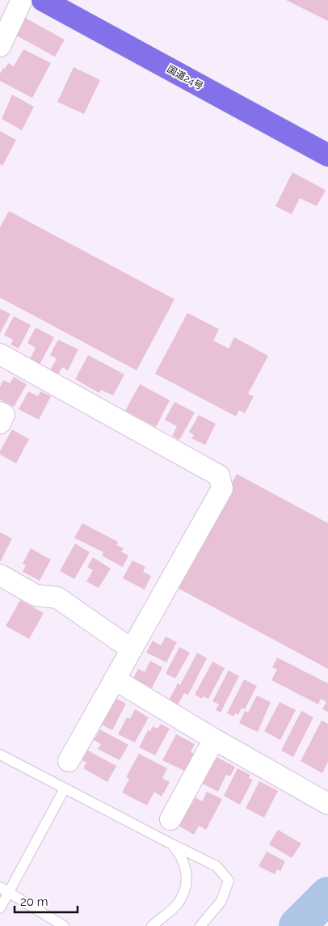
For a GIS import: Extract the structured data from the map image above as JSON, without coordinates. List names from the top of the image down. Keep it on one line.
{"streets":{"highway":["国道24号"]},"scale_bar":"20 m"}
